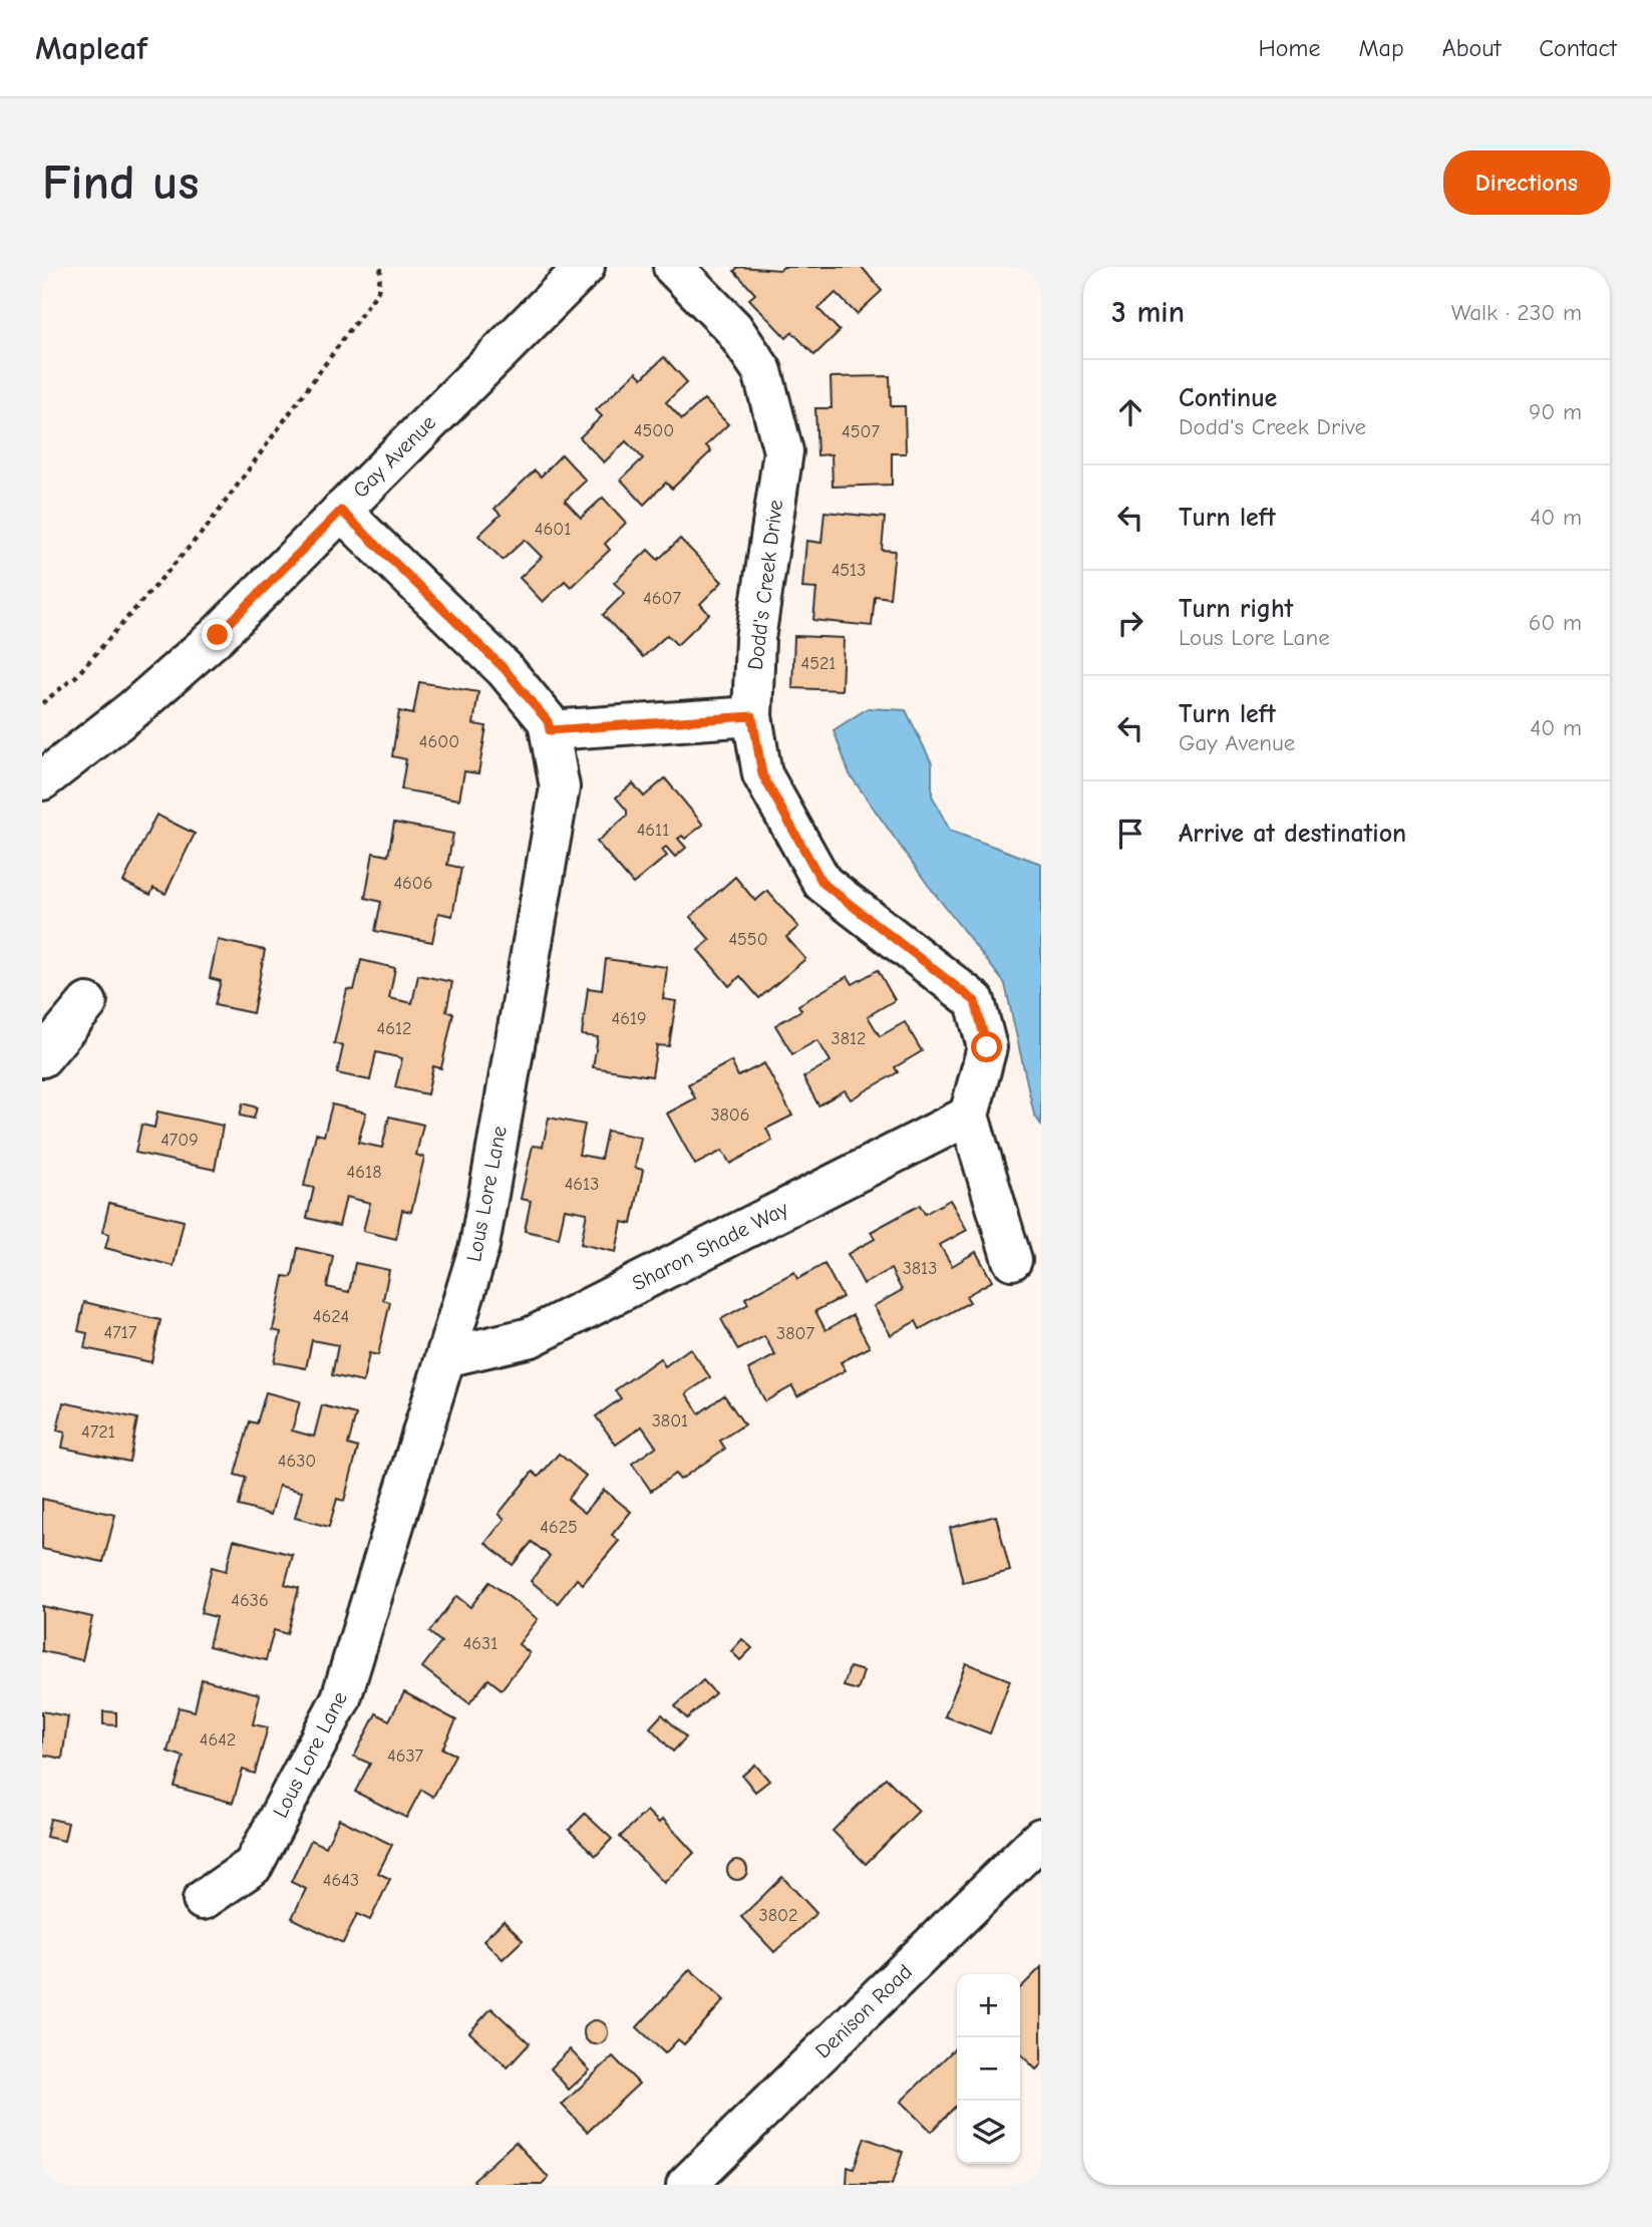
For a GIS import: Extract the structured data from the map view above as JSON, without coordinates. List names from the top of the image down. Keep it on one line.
{"streets":{"street":["Gay Avenue","Dodd's Creek Drive","Lous Lore Lane","Sharon Shade Way","Denison Road"]},"crossings":[["Gay Avenue","Lous Lore Lane"],["Dodd's Creek Drive","Sharon Shade Way"],["Lous Lore Lane","Sharon Shade Way"]],"house_numbers":["4500","4507","4601","4513","4607","4521","4600","4611","4606","4550","4619","4612","3812","3806","4709","4618","4613","3813","4624","4717","3807","3801","4721","4630","4625","4636","4631","4642","4637","4643","3802"],"page":{"header":"Mapleaf","nav":["Home","Map","About","Contact"],"buttons":"Directions","title":"Find us","heading":["3 min","Walk · 230 m"],"list":[["Continue","Dodd's Creek Drive","90 m"],["Turn left","40 m"],["Turn right","Lous Lore Lane","60 m"],["Turn left","Gay Avenue","40 m"],"Arrive at destination"],"map_buttons":["+","−"]}}
